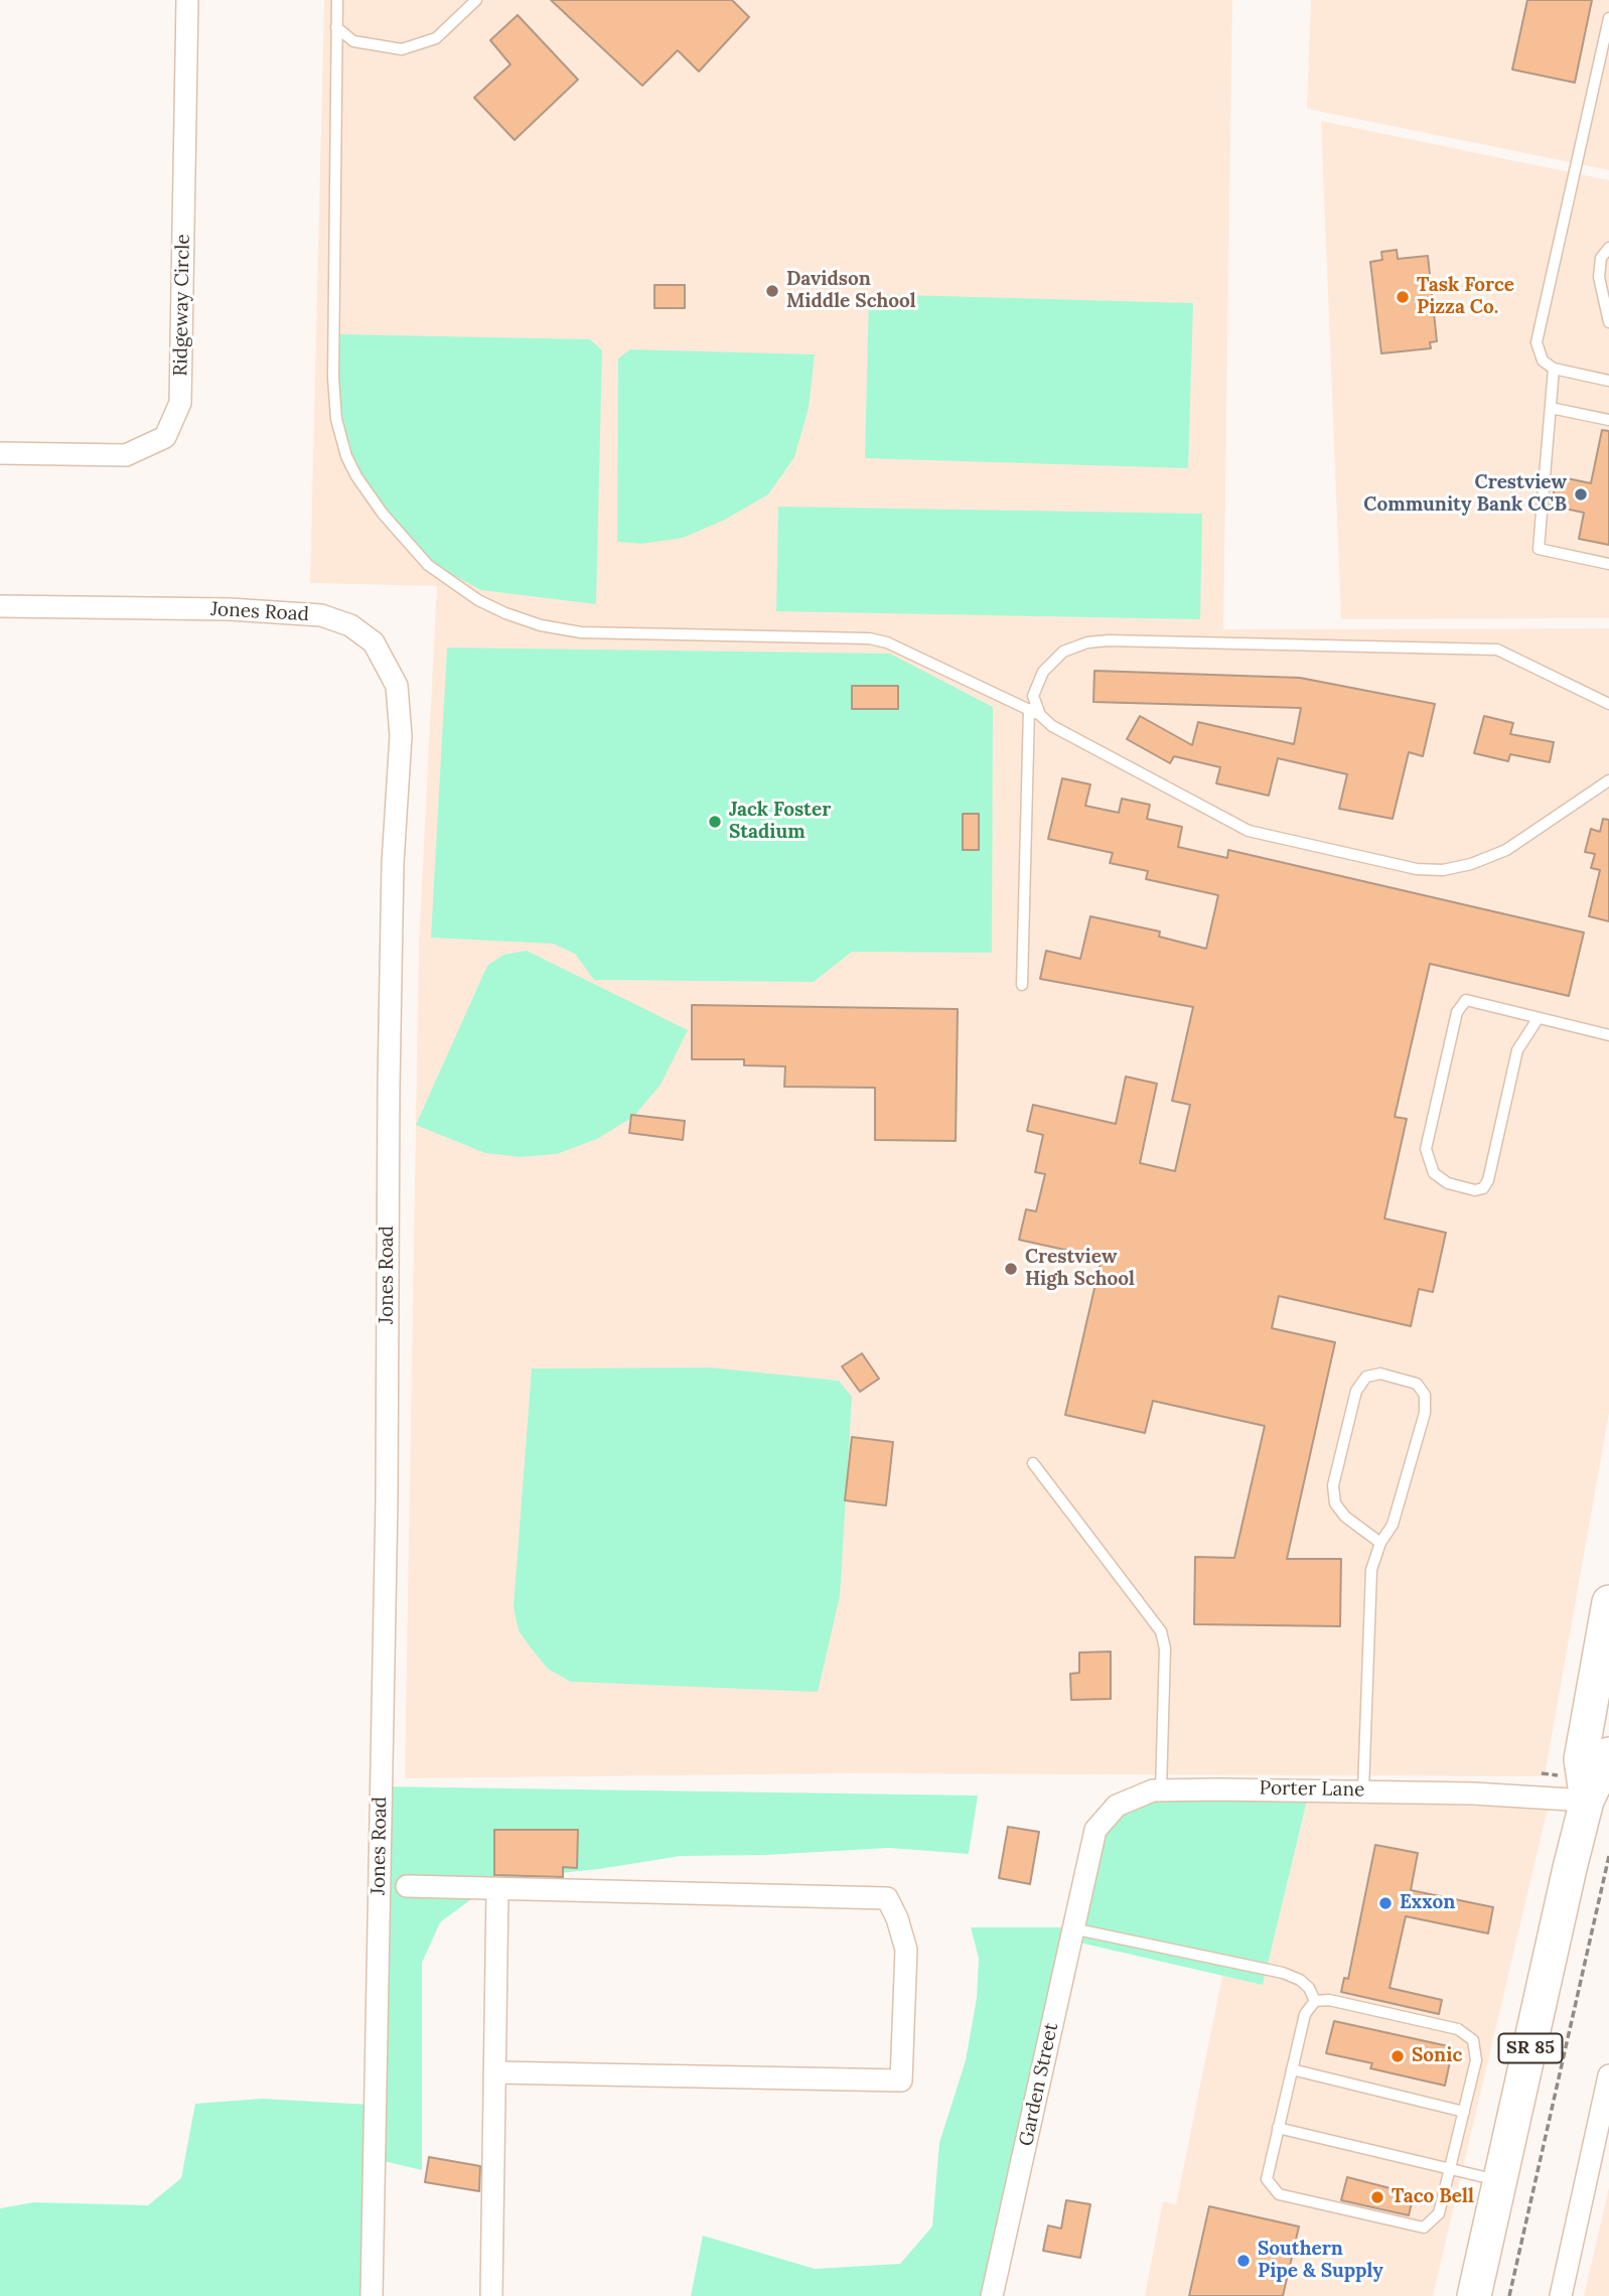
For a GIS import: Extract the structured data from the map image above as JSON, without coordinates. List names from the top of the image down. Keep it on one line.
{"streets":{"main road":["SR 85"],"street":["Ridgeway Circle","Jones Road","Porter Lane","Garden Street"]},"crossings":[["Porter Lane","SR 85"],["Porter Lane","Garden Street"]],"places":["Davidson Middle School","Task Force Pizza Co.","Crestview Community Bank CCB","Jack Foster Stadium","Crestview High School","Exxon","Sonic","Taco Bell","Southern Pipe & Supply"]}
